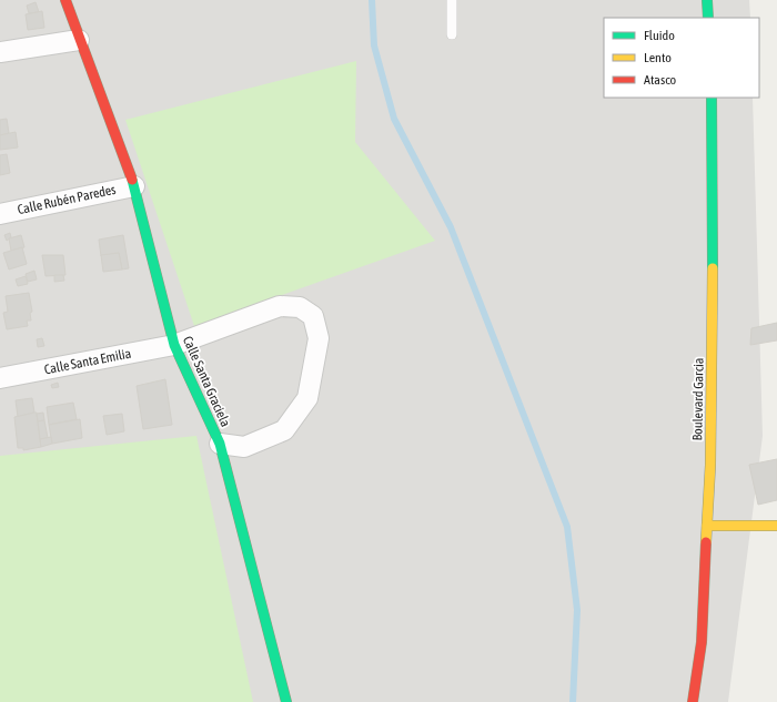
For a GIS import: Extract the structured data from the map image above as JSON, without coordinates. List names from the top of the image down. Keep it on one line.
{"streets":{"street":["Calle Rubén Paredes","Calle Santa Emilia","Calle Santa Graciela","Boulevard Garcia"]},"crossings":[["Calle Rubén Paredes","Calle Santa Graciela"],["Calle Santa Emilia","Calle Santa Graciela"]],"legend":["Fluido","Lento","Atasco"]}
